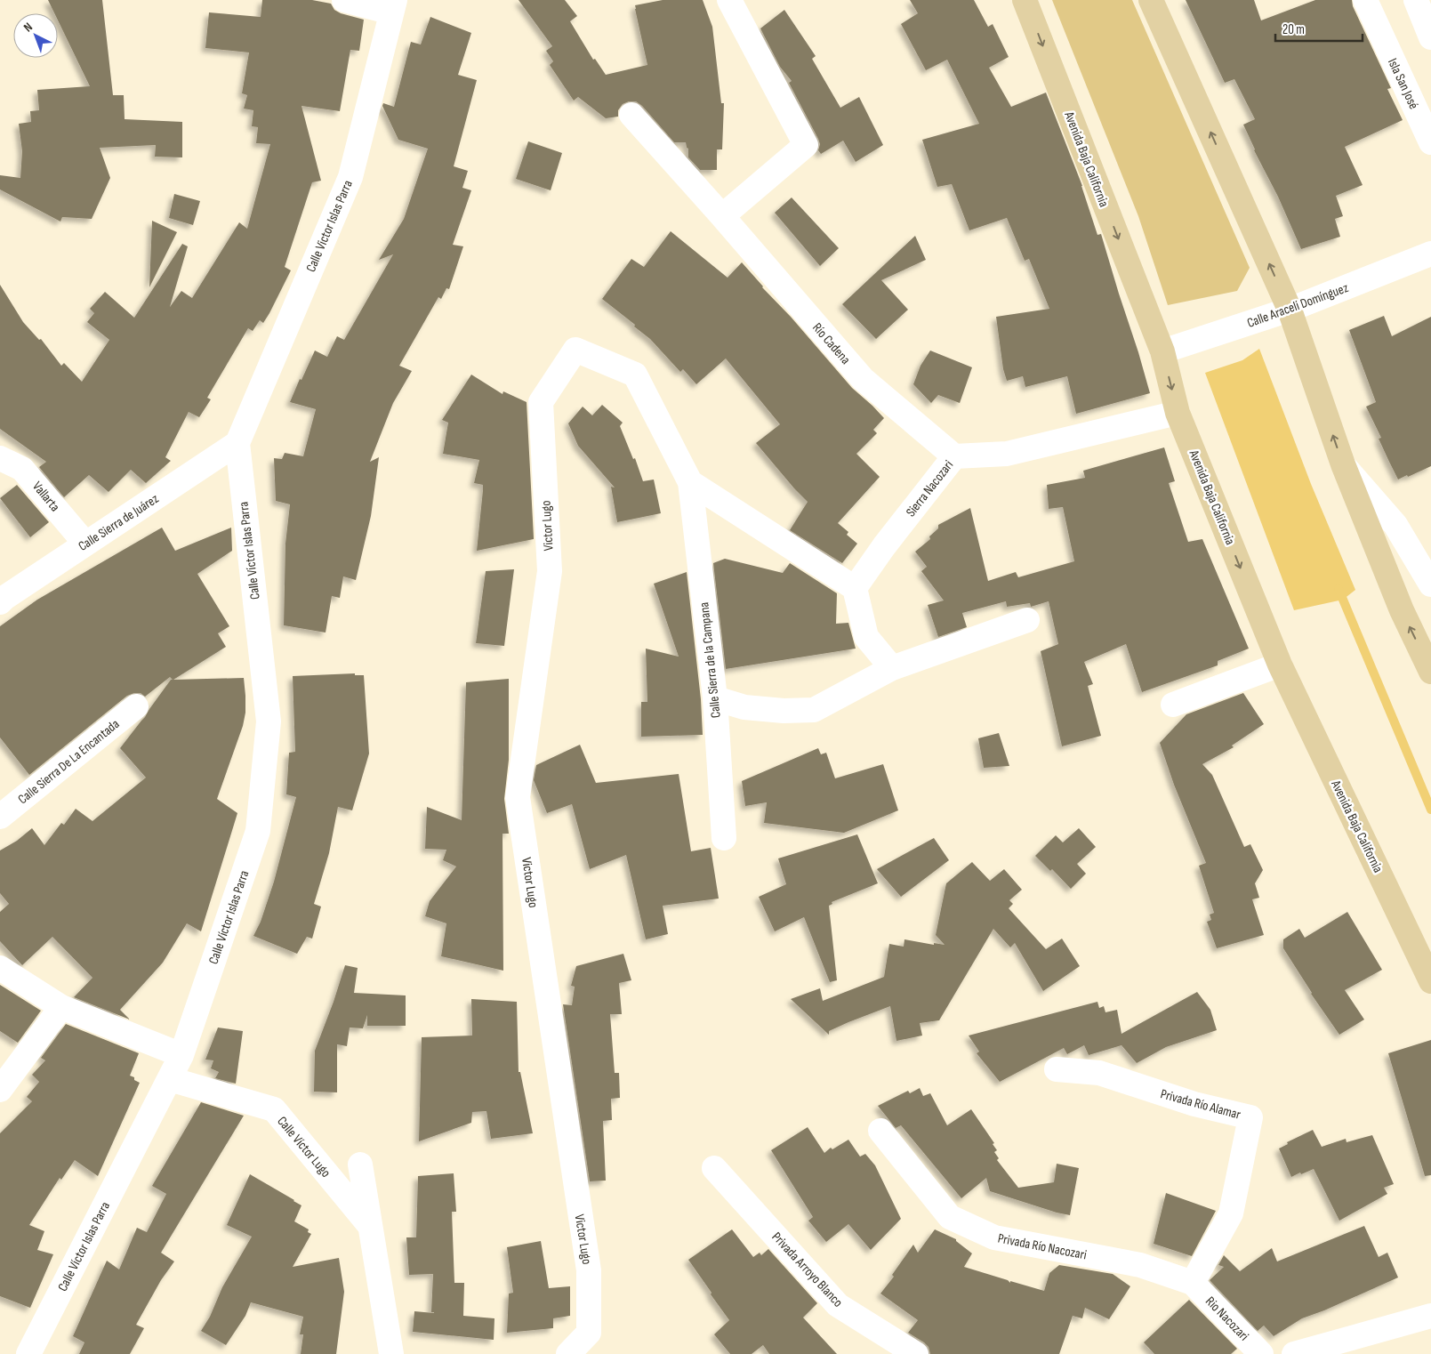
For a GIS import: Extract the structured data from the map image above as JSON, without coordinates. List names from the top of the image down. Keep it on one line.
{"streets":{"main road":["Avenida Baja California"],"street":["Isla San José","Calle Victor Islas Parra","Calle Araceli Domínguez","Río Cadena","Sierra Nacozari","Vallarta","Calle Sierra de Juárez","Victor Lugo","Calle Víctor Islas Parra","Calle Sierra de la Campana","Calle Sierra De La Encantada","Privada Río Alamar","Calle Víctor Lugo","Privada Río Nacozari","Privada Arroyo Blanco","Rio Nacozari"]},"crossings":[["Avenida Baja California","Calle Araceli Domínguez"],["Avenida Baja California","Sierra Nacozari"],["Calle Victor Islas Parra","Calle Sierra de Juárez"],["Calle Victor Islas Parra","Calle Víctor Islas Parra"],["Río Cadena","Sierra Nacozari"],["Vallarta","Calle Sierra de Juárez"],["Calle Sierra de Juárez","Calle Víctor Islas Parra"],["Victor Lugo","Calle Sierra de la Campana"],["Calle Víctor Islas Parra","Calle Víctor Lugo"],["Privada Río Alamar","Privada Río Nacozari"],["Privada Río Alamar","Rio Nacozari"],["Privada Río Nacozari","Rio Nacozari"]],"scale_bar":"20 m","north":"top left"}
